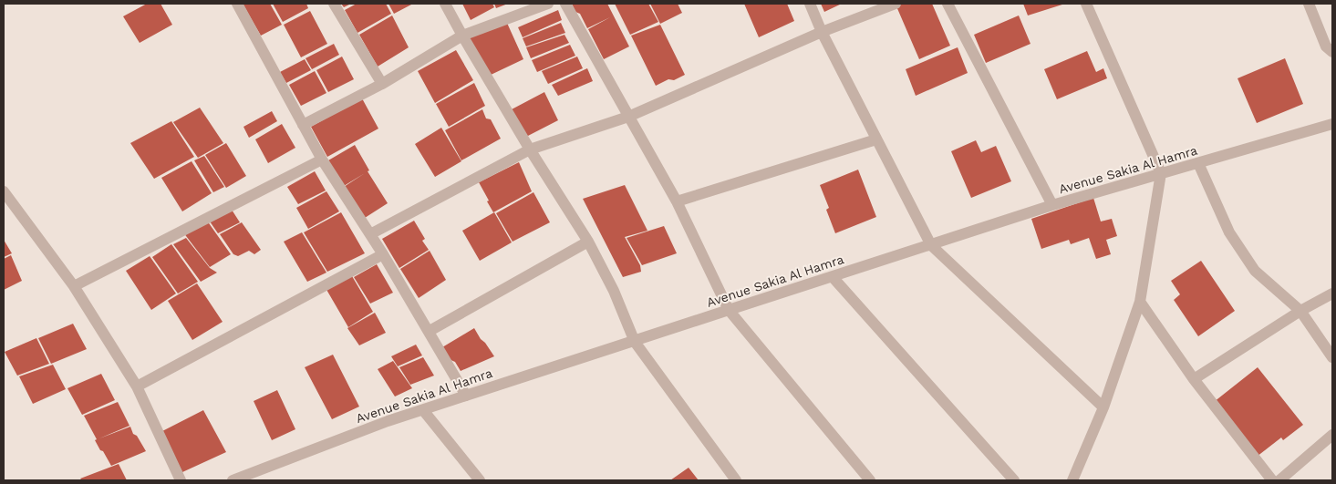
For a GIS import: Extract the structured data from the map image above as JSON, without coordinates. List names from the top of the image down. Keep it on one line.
{"streets":{"street":["Avenue Sakia Al Hamra"]}}
